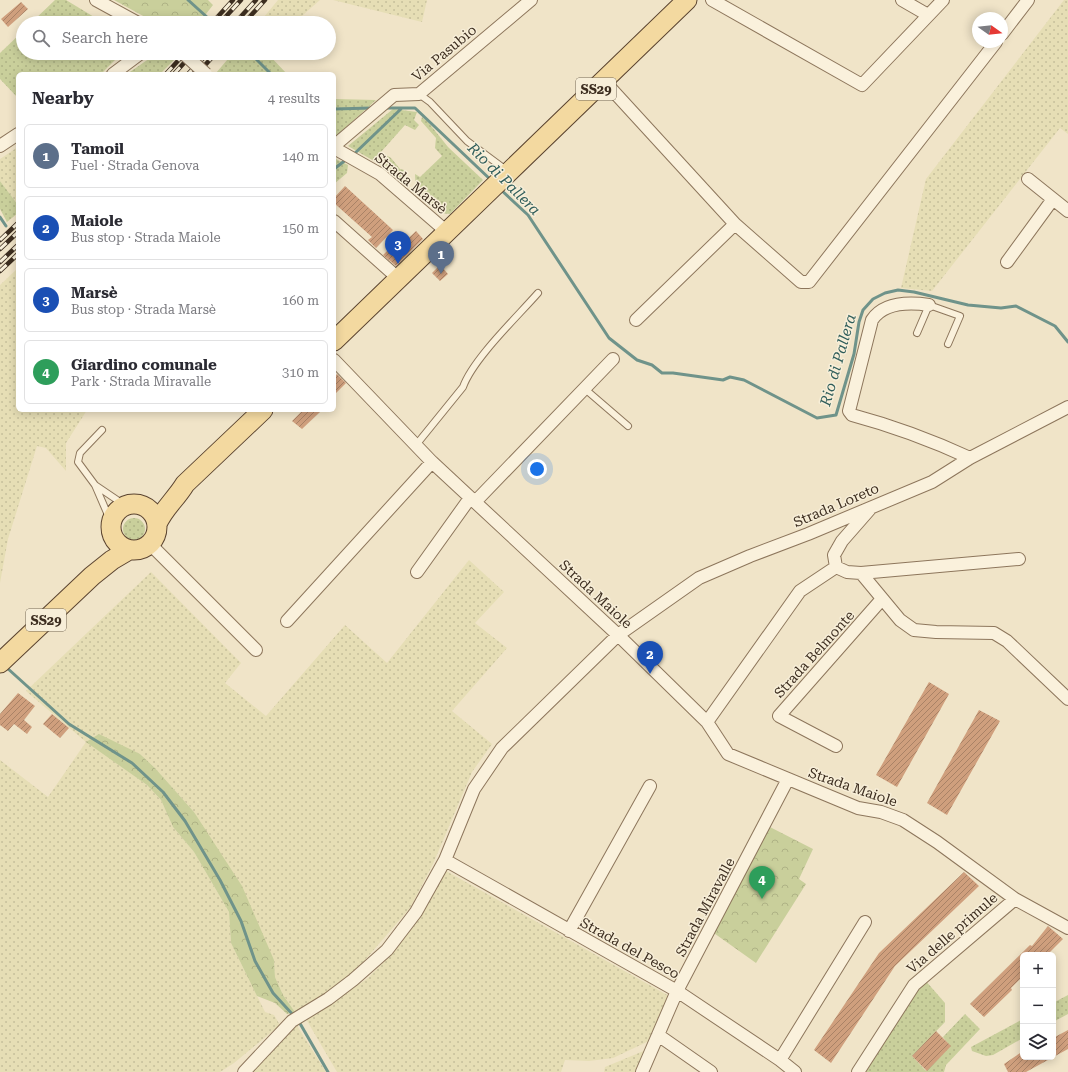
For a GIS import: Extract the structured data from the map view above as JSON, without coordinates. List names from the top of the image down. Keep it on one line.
{"streets":{"main road":["SS29"],"street":["Via Pasubio","Strada Marsè","Strada Loreto","Strada Maiole","Strada Belmonte","Strada Miravalle","Via delle primule","Strada del Pesco"]},"crossings":[["Via Pasubio","Strada Marsè"],["SS29","Strada Marsè"],["Strada Loreto","Strada Maiole"],["Strada Loreto","Strada del Pesco"],["Strada Maiole","Strada Miravalle"],["Strada Maiole","Via delle primule"],["Strada Miravalle","Strada del Pesco"]],"water":["Rio di Pallera"],"north":"right","page":{"search":"Search here","heading":["Nearby","4 results"],"list":[{"mark":"1","name":"Tamoil","note":"Fuel · Strada Genova","value":"140 m"},{"mark":"2","name":"Maiole","note":"Bus stop · Strada Maiole","value":"150 m"},{"mark":"3","name":"Marsè","note":"Bus stop · Strada Marsè","value":"160 m"},{"mark":"4","name":"Giardino comunale","note":"Park · Strada Miravalle","value":"310 m"}],"pins":["3","1","2","4"],"map_buttons":["+","−"]}}
